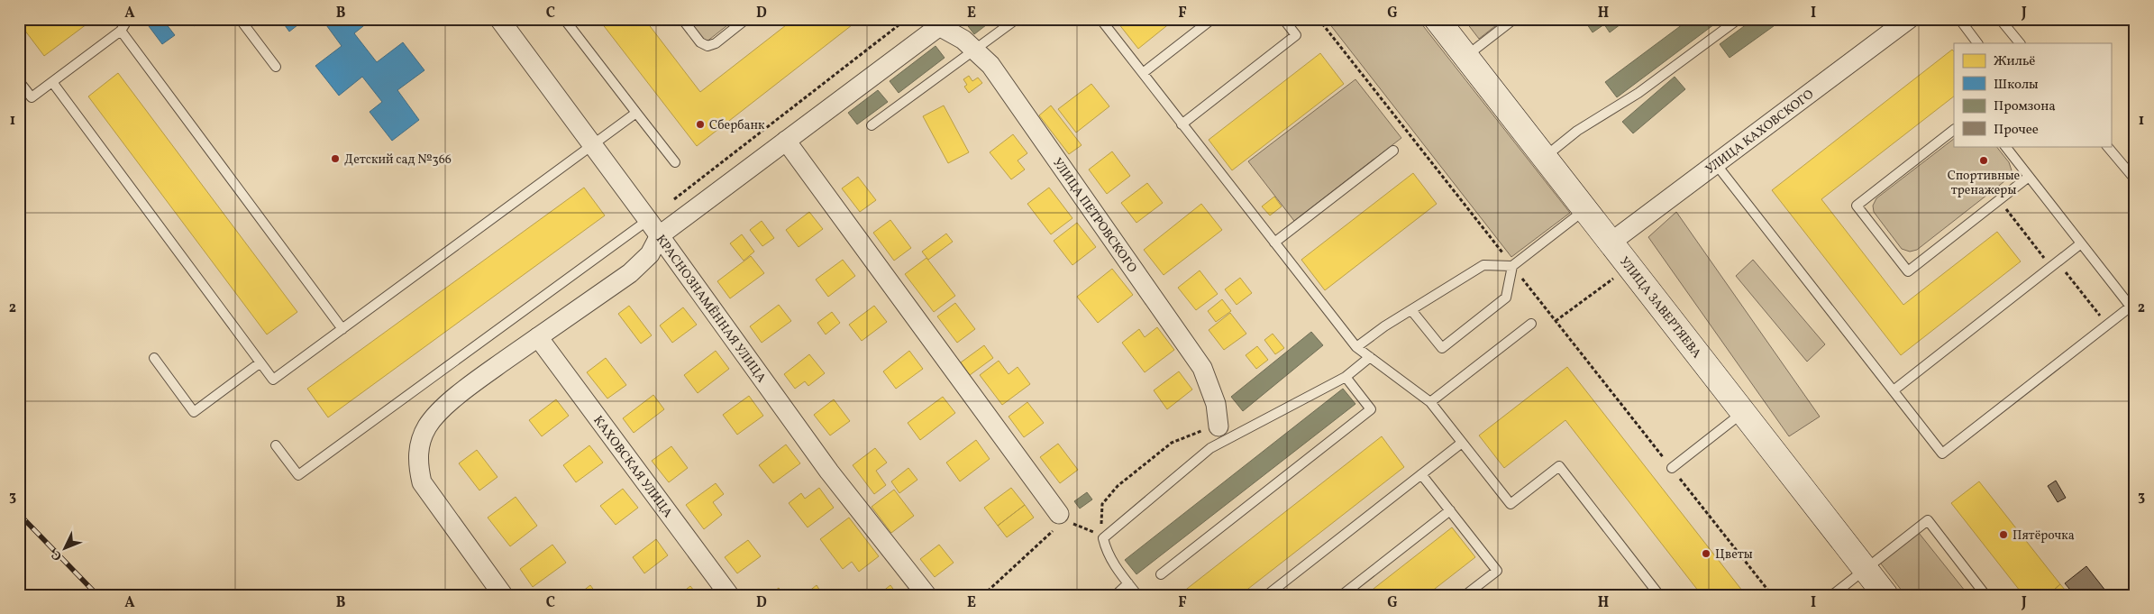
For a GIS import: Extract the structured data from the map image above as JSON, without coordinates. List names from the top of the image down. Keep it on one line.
{"streets":{"main road":["УЛИЦА ЗАВЕРТЯЕВА"],"street":["УЛИЦА КАХОВСКОГО","УЛИЦА ПЕТРОВСКОГО","КРАСНОЗНАМЁННАЯ УЛИЦА","КАХОВСКАЯ УЛИЦА"]},"crossings":[["УЛИЦА КАХОВСКОГО","УЛИЦА ЗАВЕРТЯЕВА"]],"places":["Сбербанк","Детский сад №366","Спортивные тренажеры","Пятёрочка","Цветы"],"legend":["Жильё","Школы","Промзона","Прочее"],"north":"bottom left","grid":{"columns":["A","B","C","D","E","F","G","H","I","J"],"rows":["1","2","3"]}}
